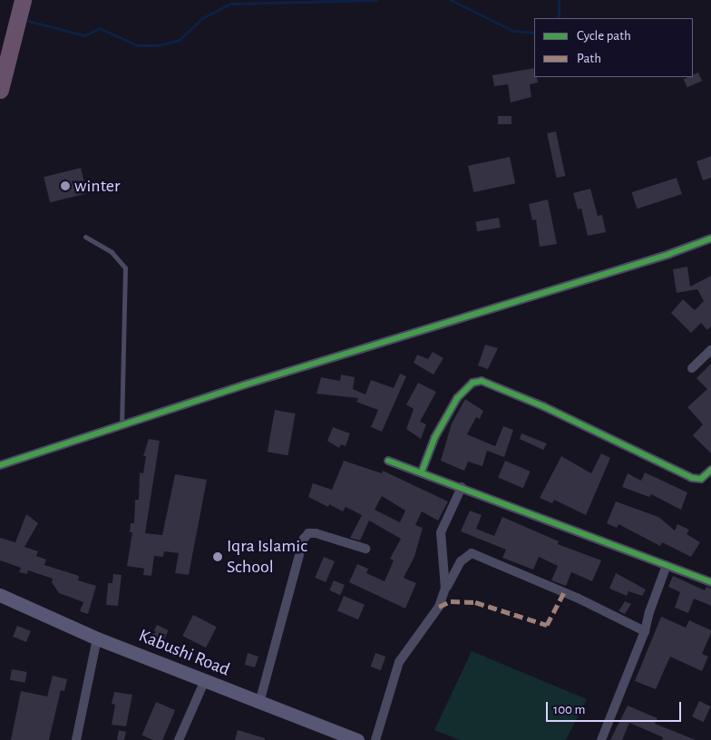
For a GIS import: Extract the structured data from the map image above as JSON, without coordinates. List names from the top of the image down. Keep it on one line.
{"streets":{"main road":["Kabushi Road"]},"places":["winter","Iqra Islamic School"],"legend":["Cycle path","Path"],"scale_bar":"100 m"}
